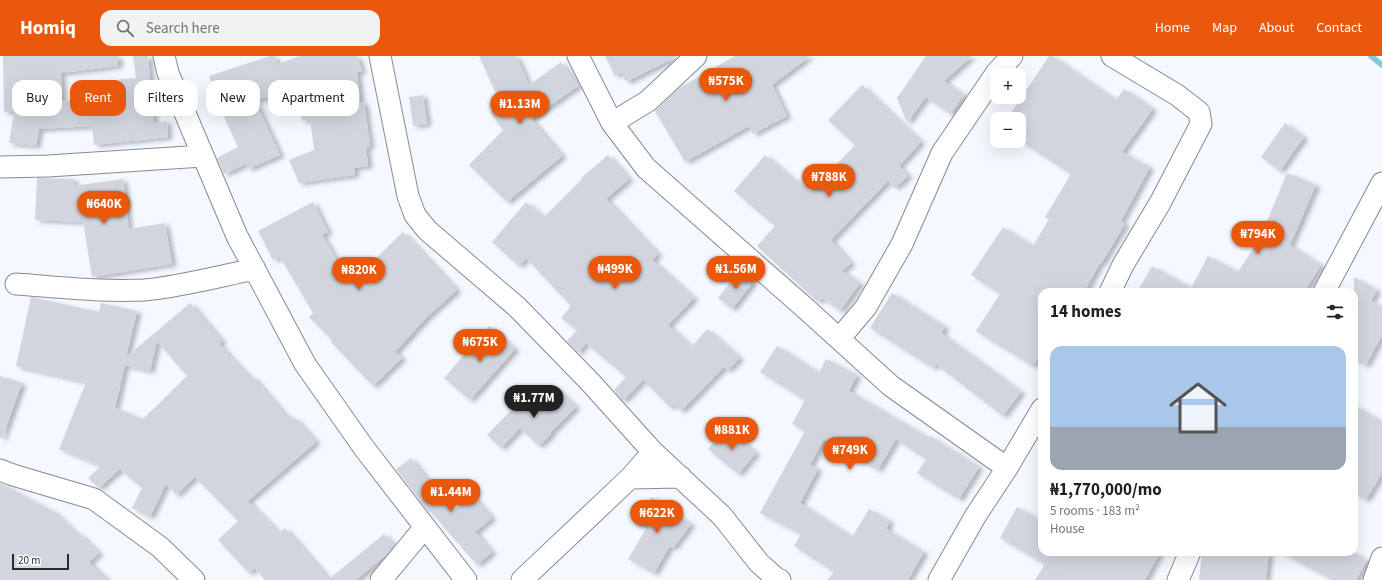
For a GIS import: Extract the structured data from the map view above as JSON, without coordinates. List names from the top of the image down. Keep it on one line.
{"scale_bar":"20 m","page":{"header":"Homiq","search":"Search here","nav":["Home","Map","About","Contact"],"map_buttons":["+","−"],"price":["₦575K","₦1.13M","₦788K","₦640K","₦794K","₦499K","₦1.56M","₦820K","₦675K","₦1.77M","₦881K","₦749K","₦1.44M","₦622K"],"chip":["Buy","Rent","Filters","New","Apartment"],"heading":"14 homes","list":[{"name":"₦1,770,000/mo","note":"5 rooms · 183 m² · House"}],"scale":"20 m"}}
